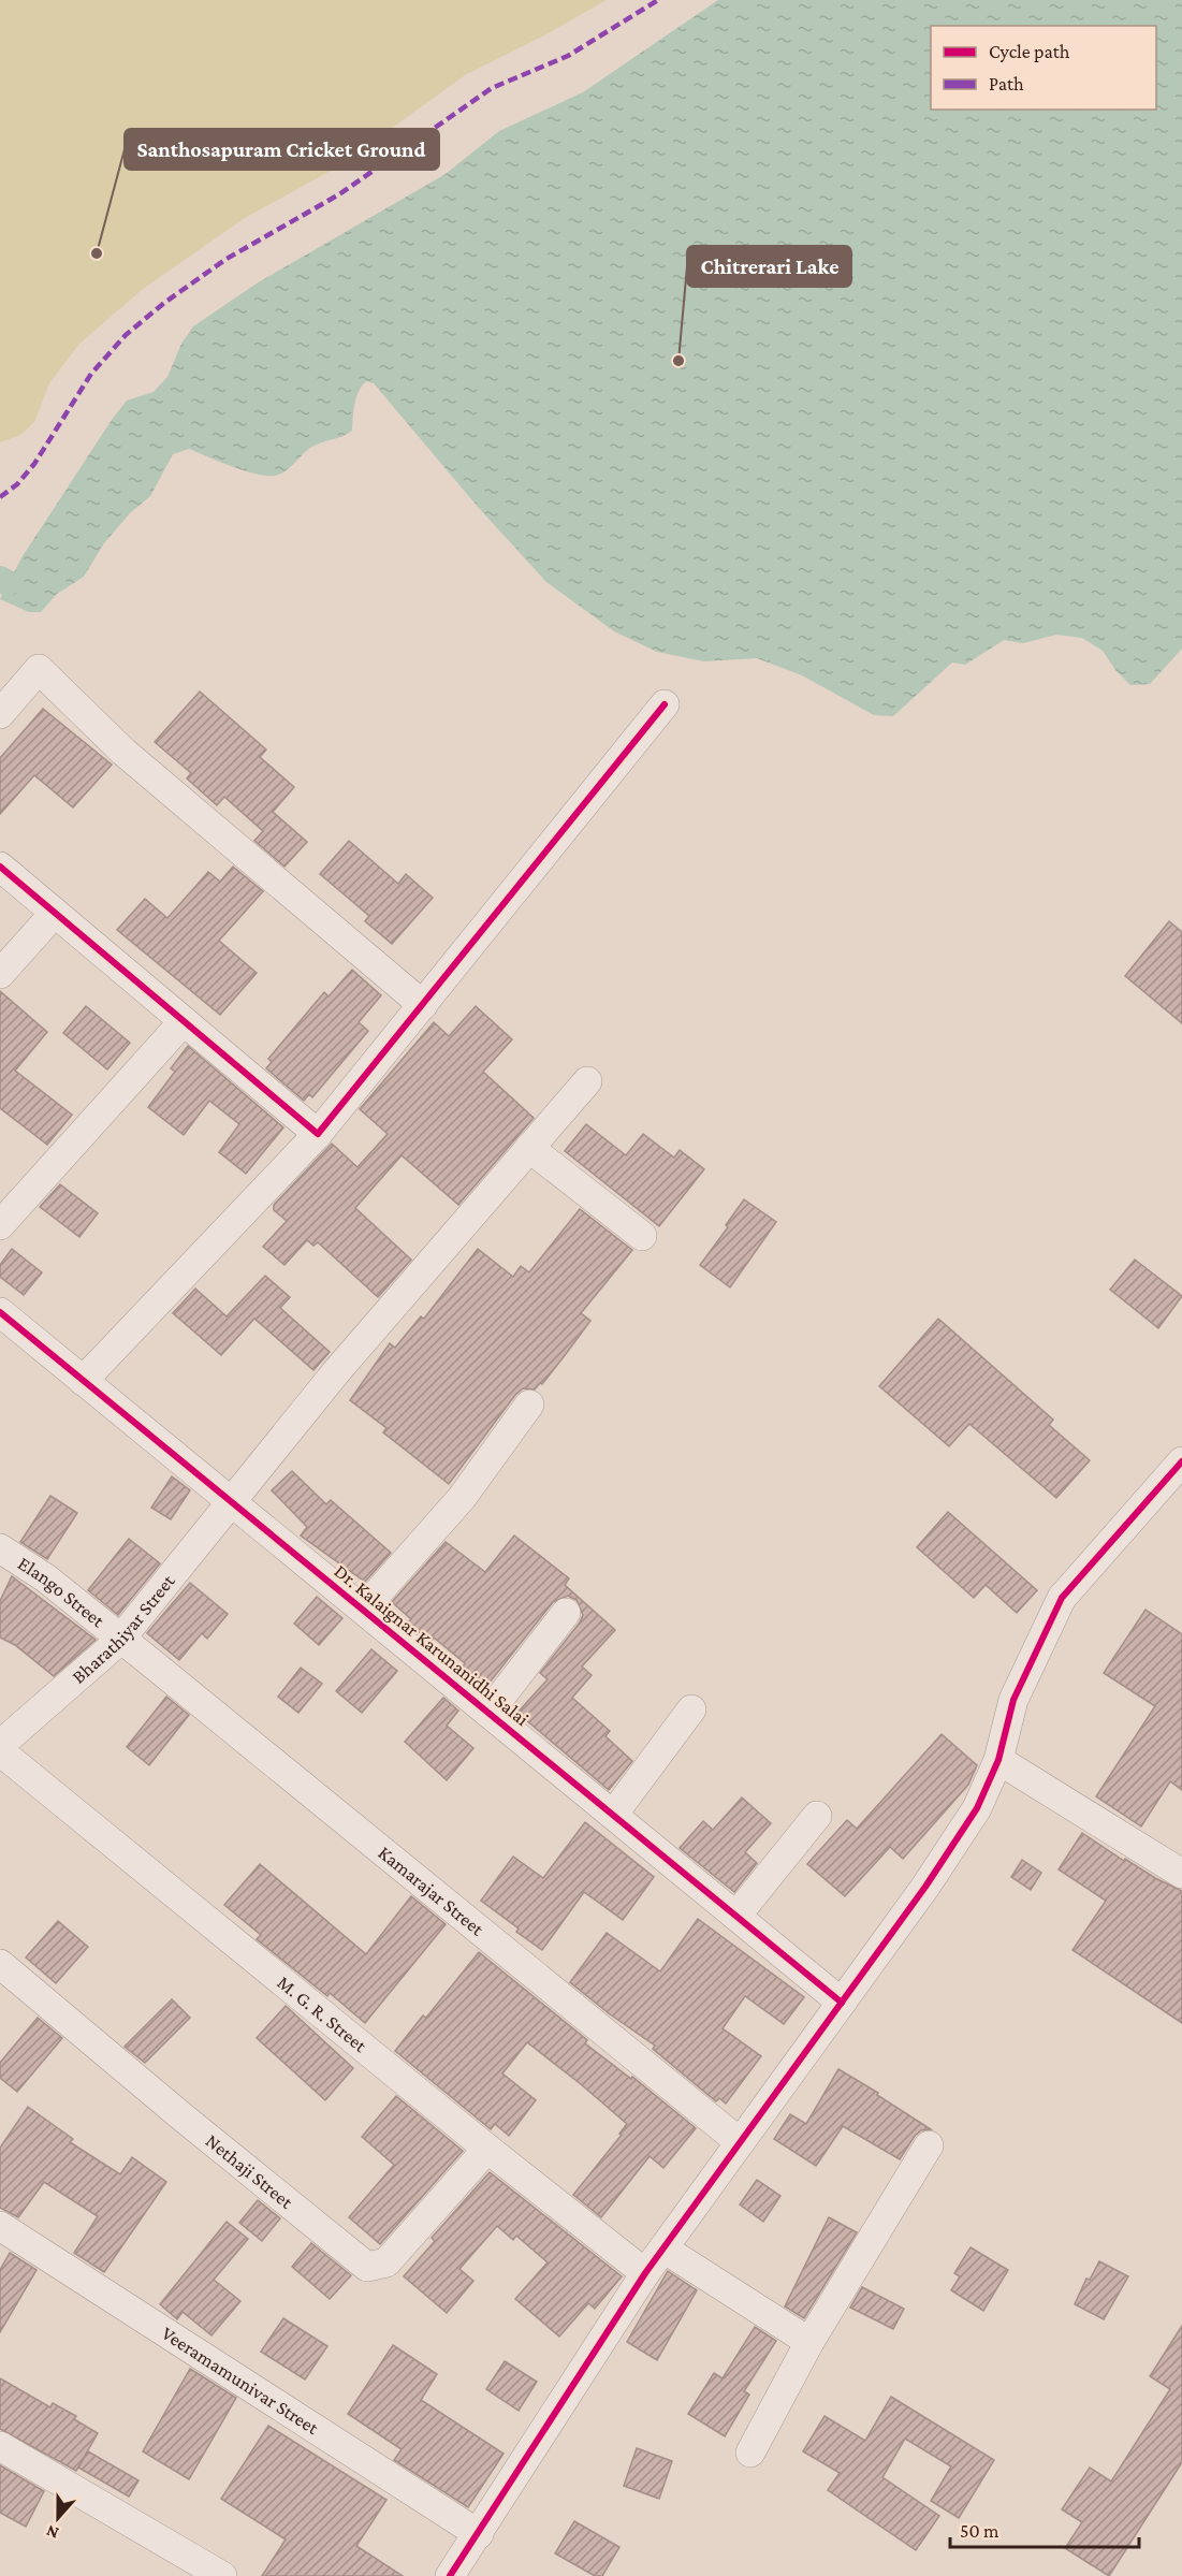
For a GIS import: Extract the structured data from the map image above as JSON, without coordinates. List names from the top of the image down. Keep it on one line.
{"streets":{"street":["Elango Street","Bharathiyar Street","Dr. Kalaignar Karunanidhi Salai","Kamarajar Street","M. G. R. Street","Nethaji Street","Veeramamunivar Street"]},"crossings":[["Elango Street","Bharathiyar Street"],["Elango Street","Kamarajar Street"],["Bharathiyar Street","Dr. Kalaignar Karunanidhi Salai"],["Bharathiyar Street","Kamarajar Street"],["M. G. R. Street","Nethaji Street"]],"places":["Santhosapuram Cricket Ground","Chitrerari Lake"],"legend":["Cycle path","Path"],"scale_bar":"50 m","north":"bottom"}
